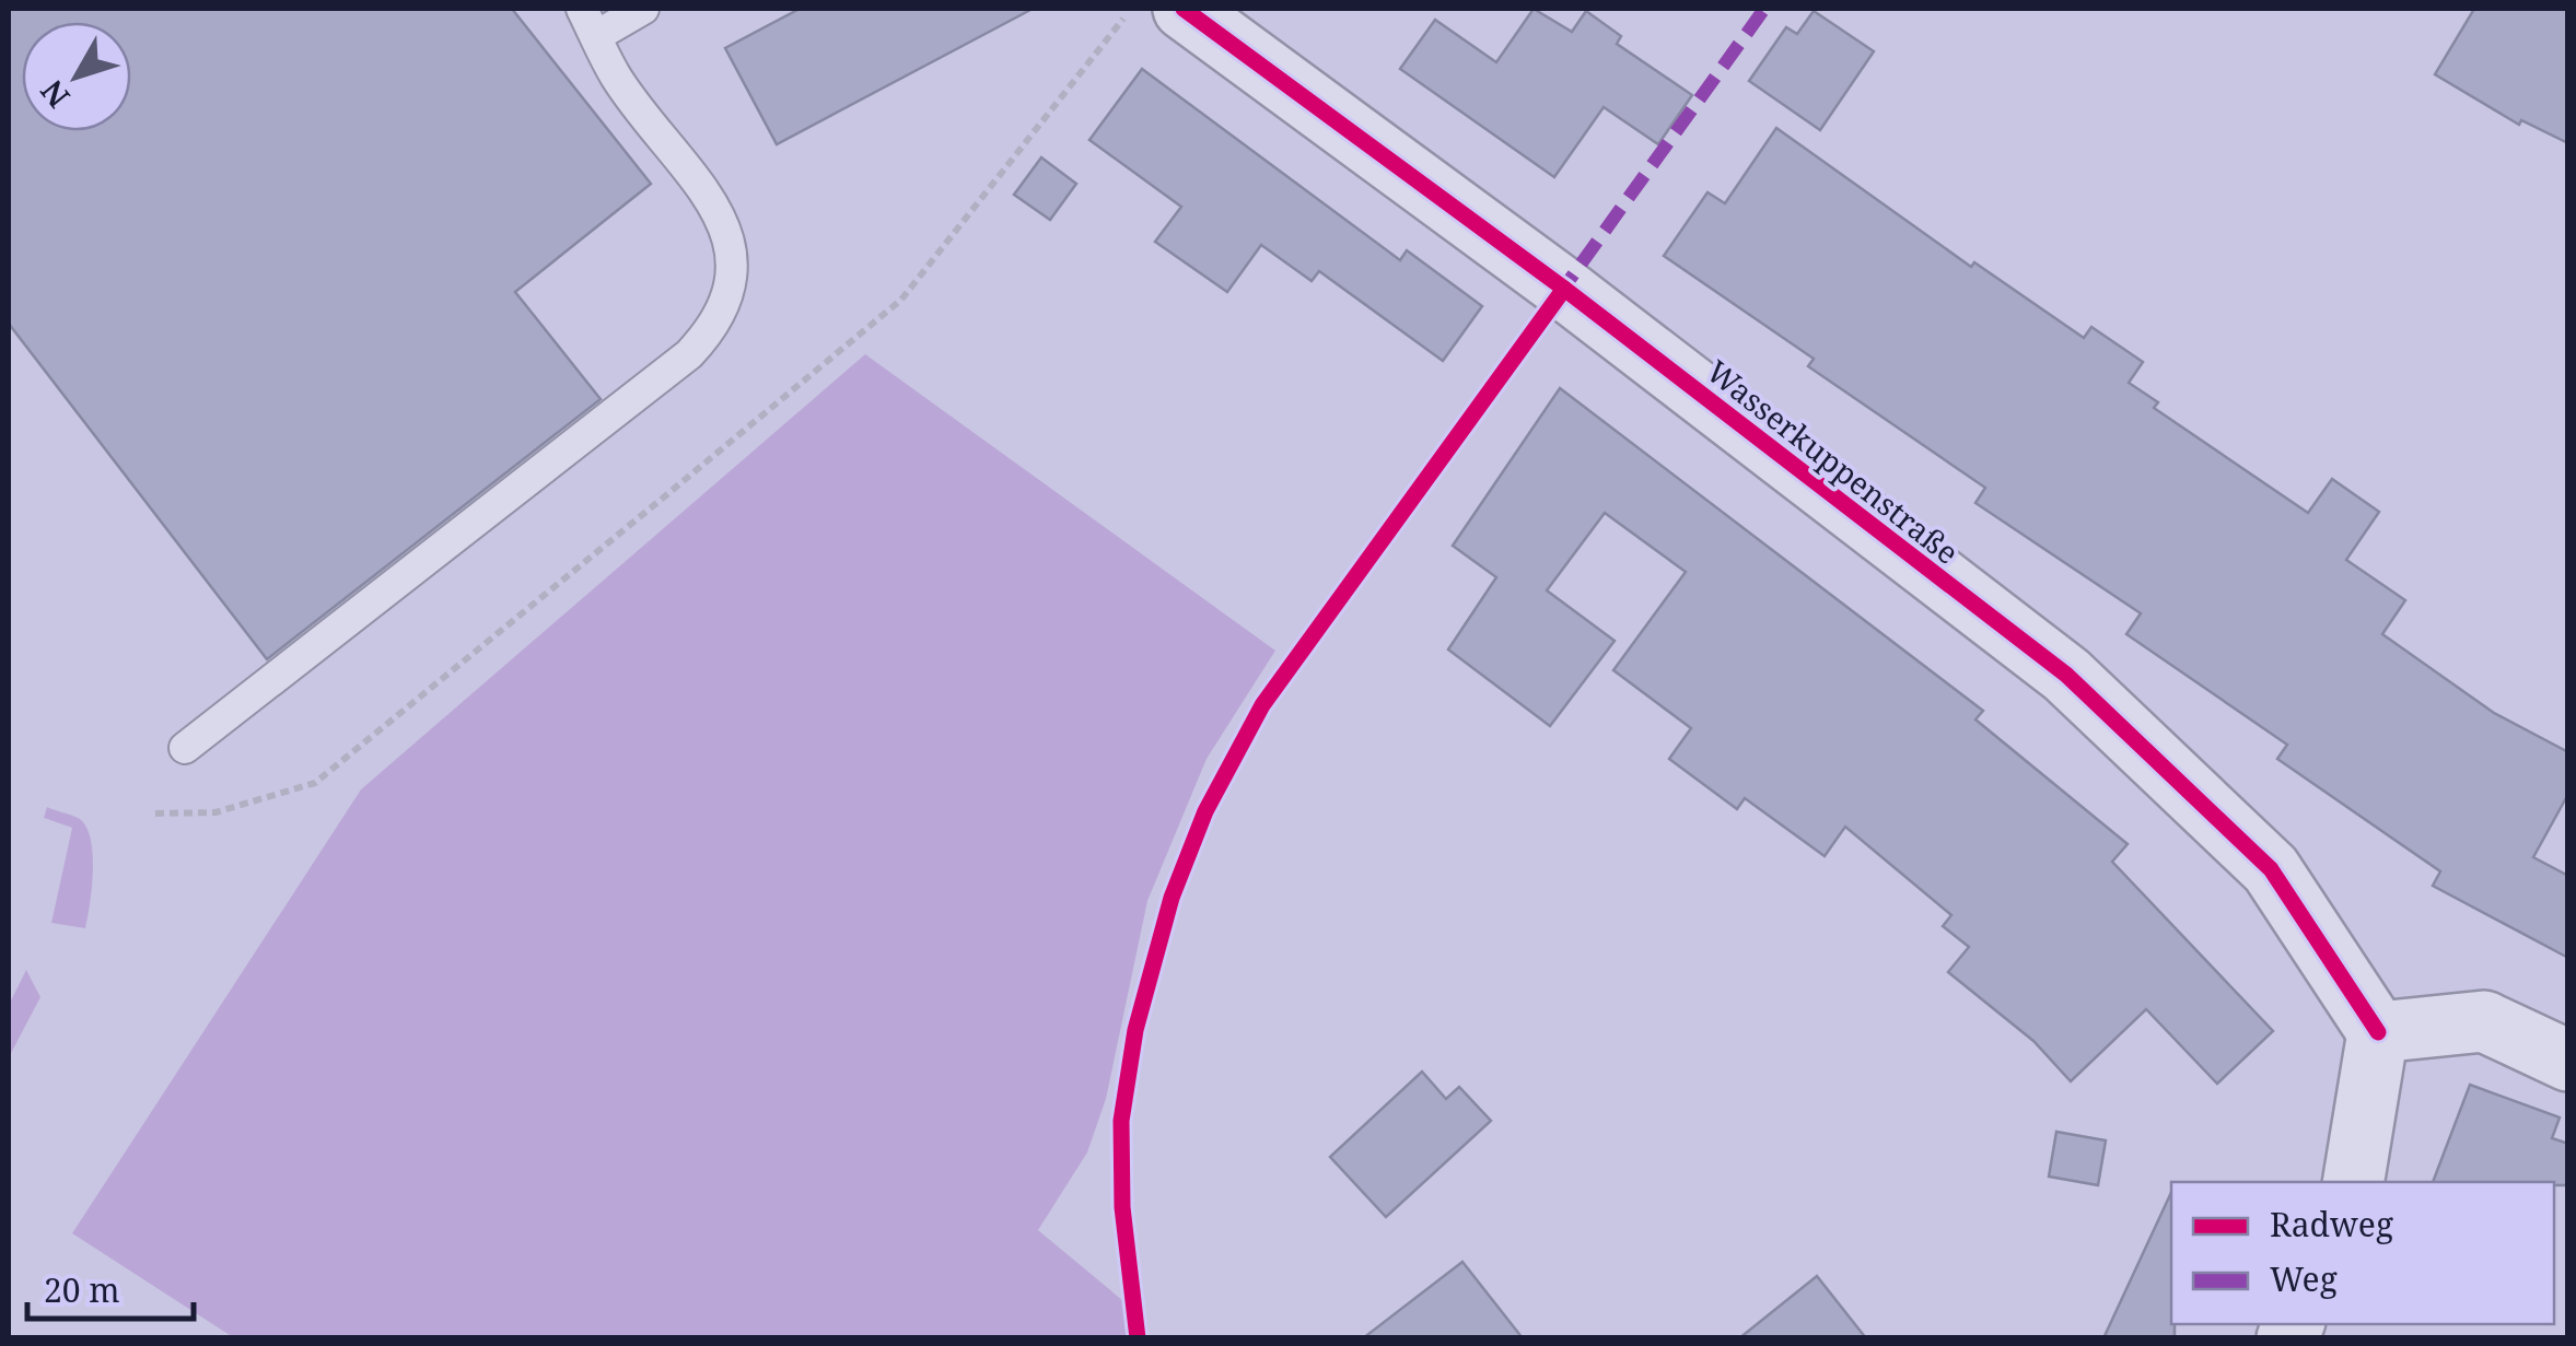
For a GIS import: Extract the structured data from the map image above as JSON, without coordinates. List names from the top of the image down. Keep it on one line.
{"streets":{"street":["Wasserkuppenstraße"]},"legend":["Radweg","Weg"],"scale_bar":"20 m","north":"bottom left"}
